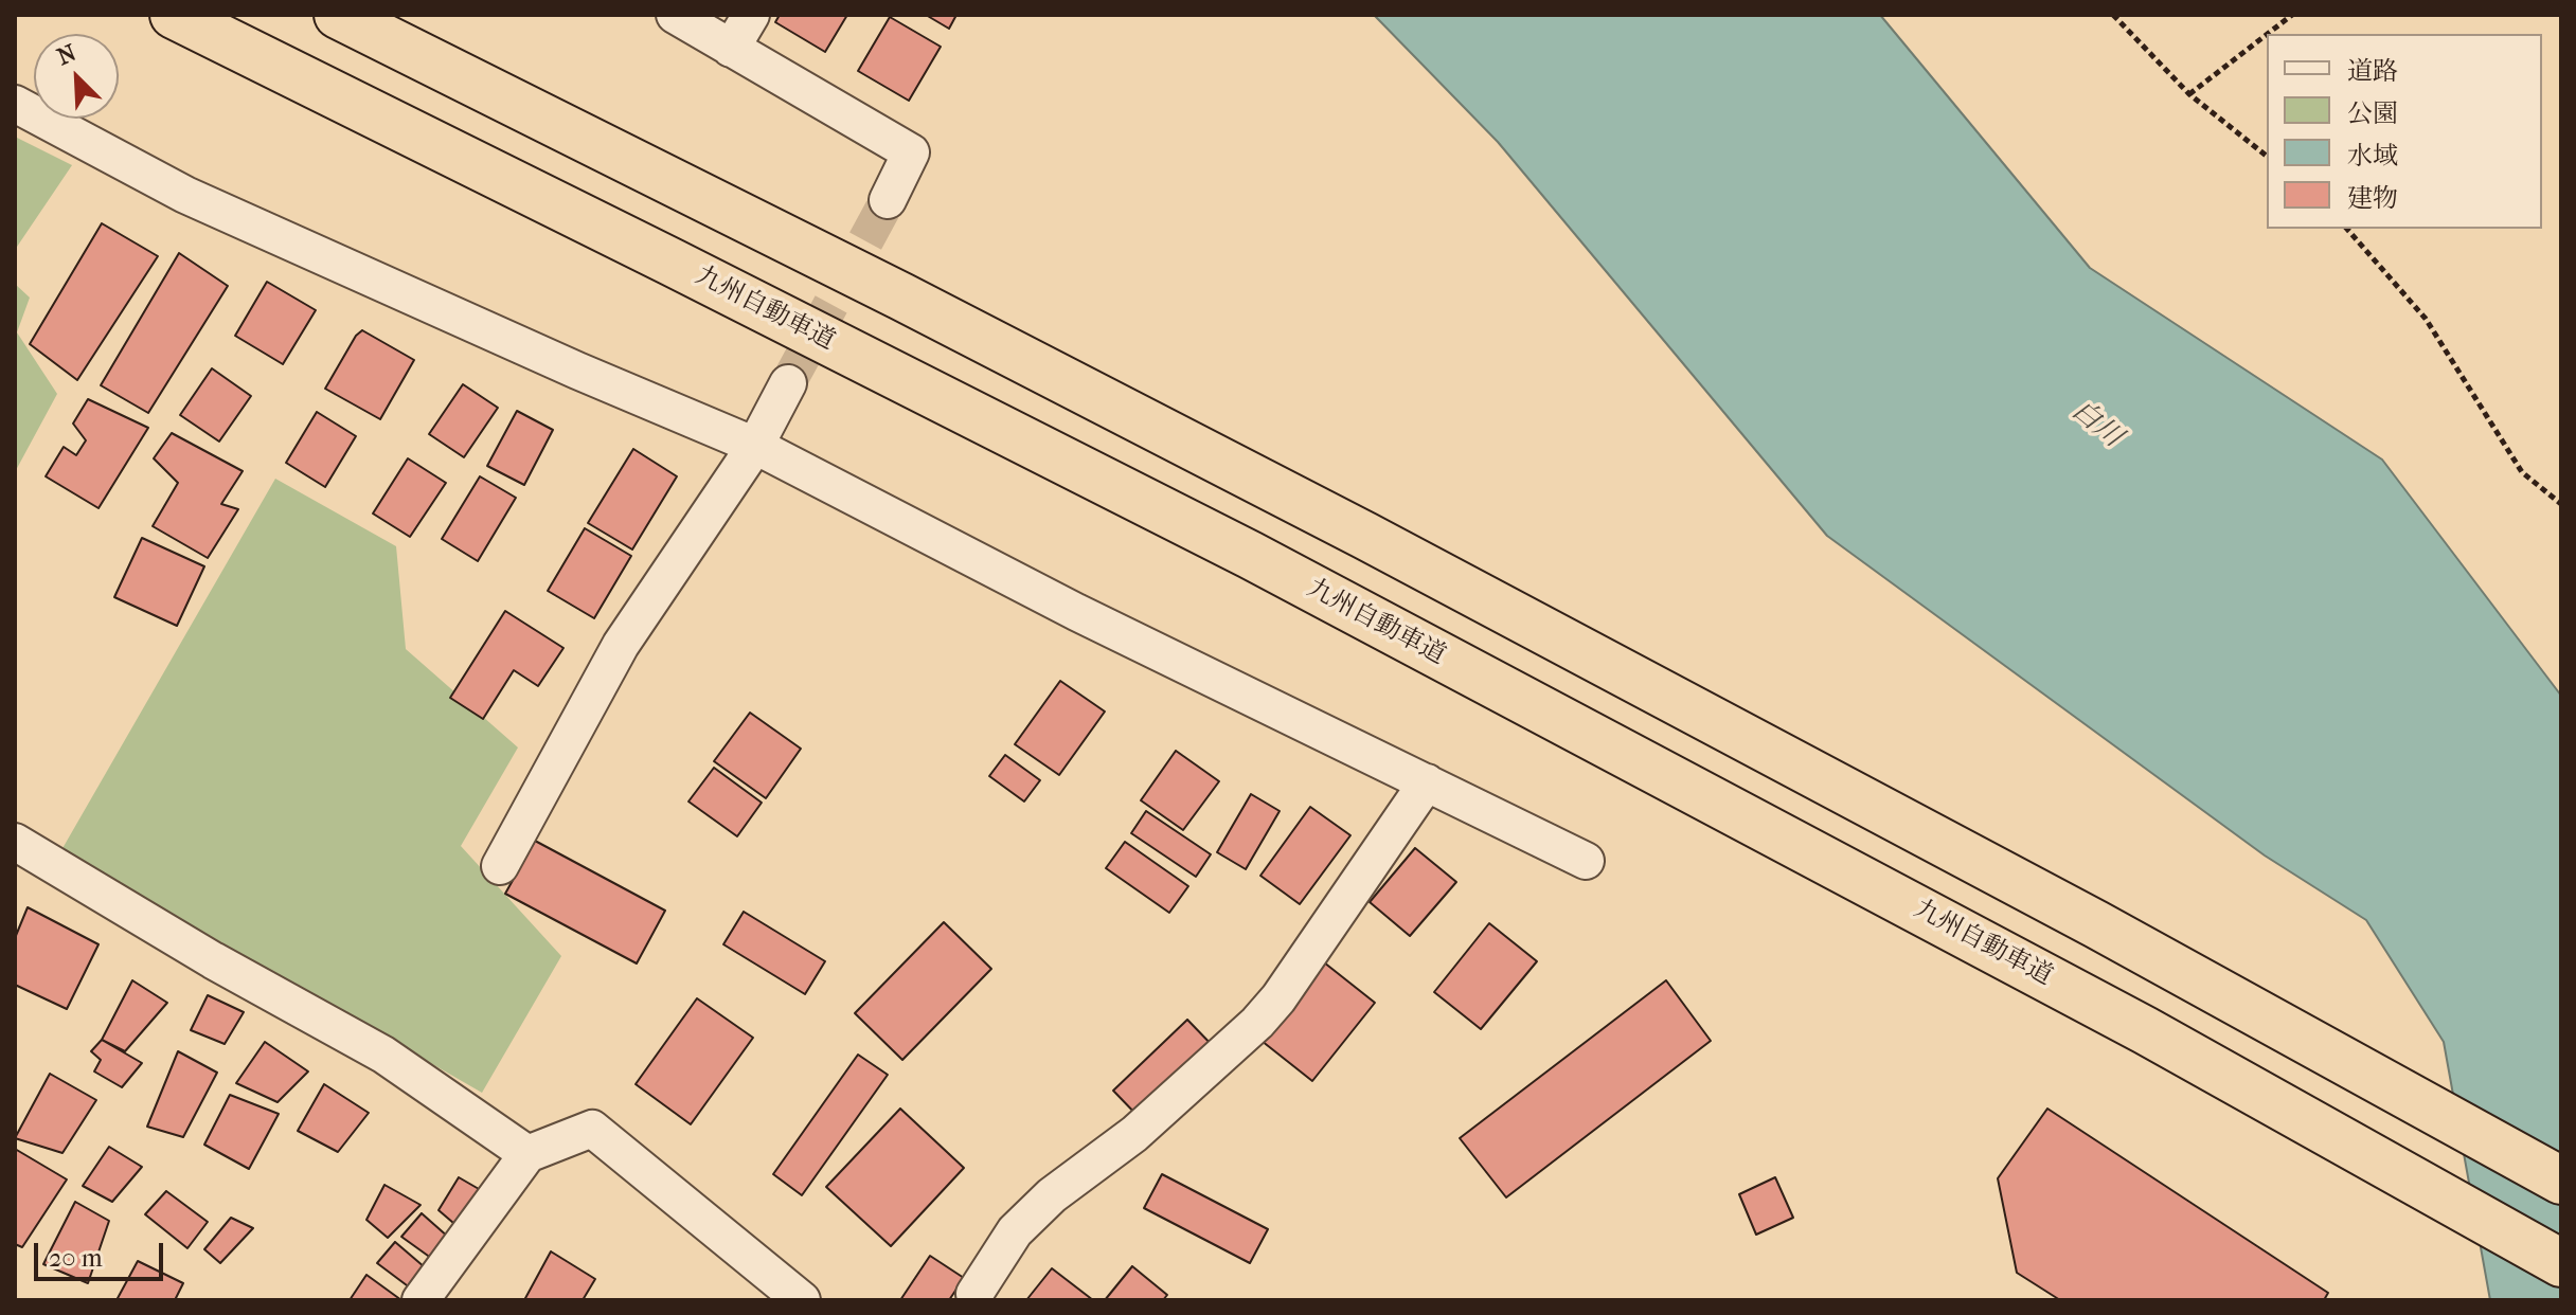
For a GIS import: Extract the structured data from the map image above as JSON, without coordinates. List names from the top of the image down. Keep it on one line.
{"streets":{"highway":["九州自動車道"]},"water":["白川"],"legend":["道路","公園","水域","建物"],"scale_bar":"20 m","north":"top left"}
